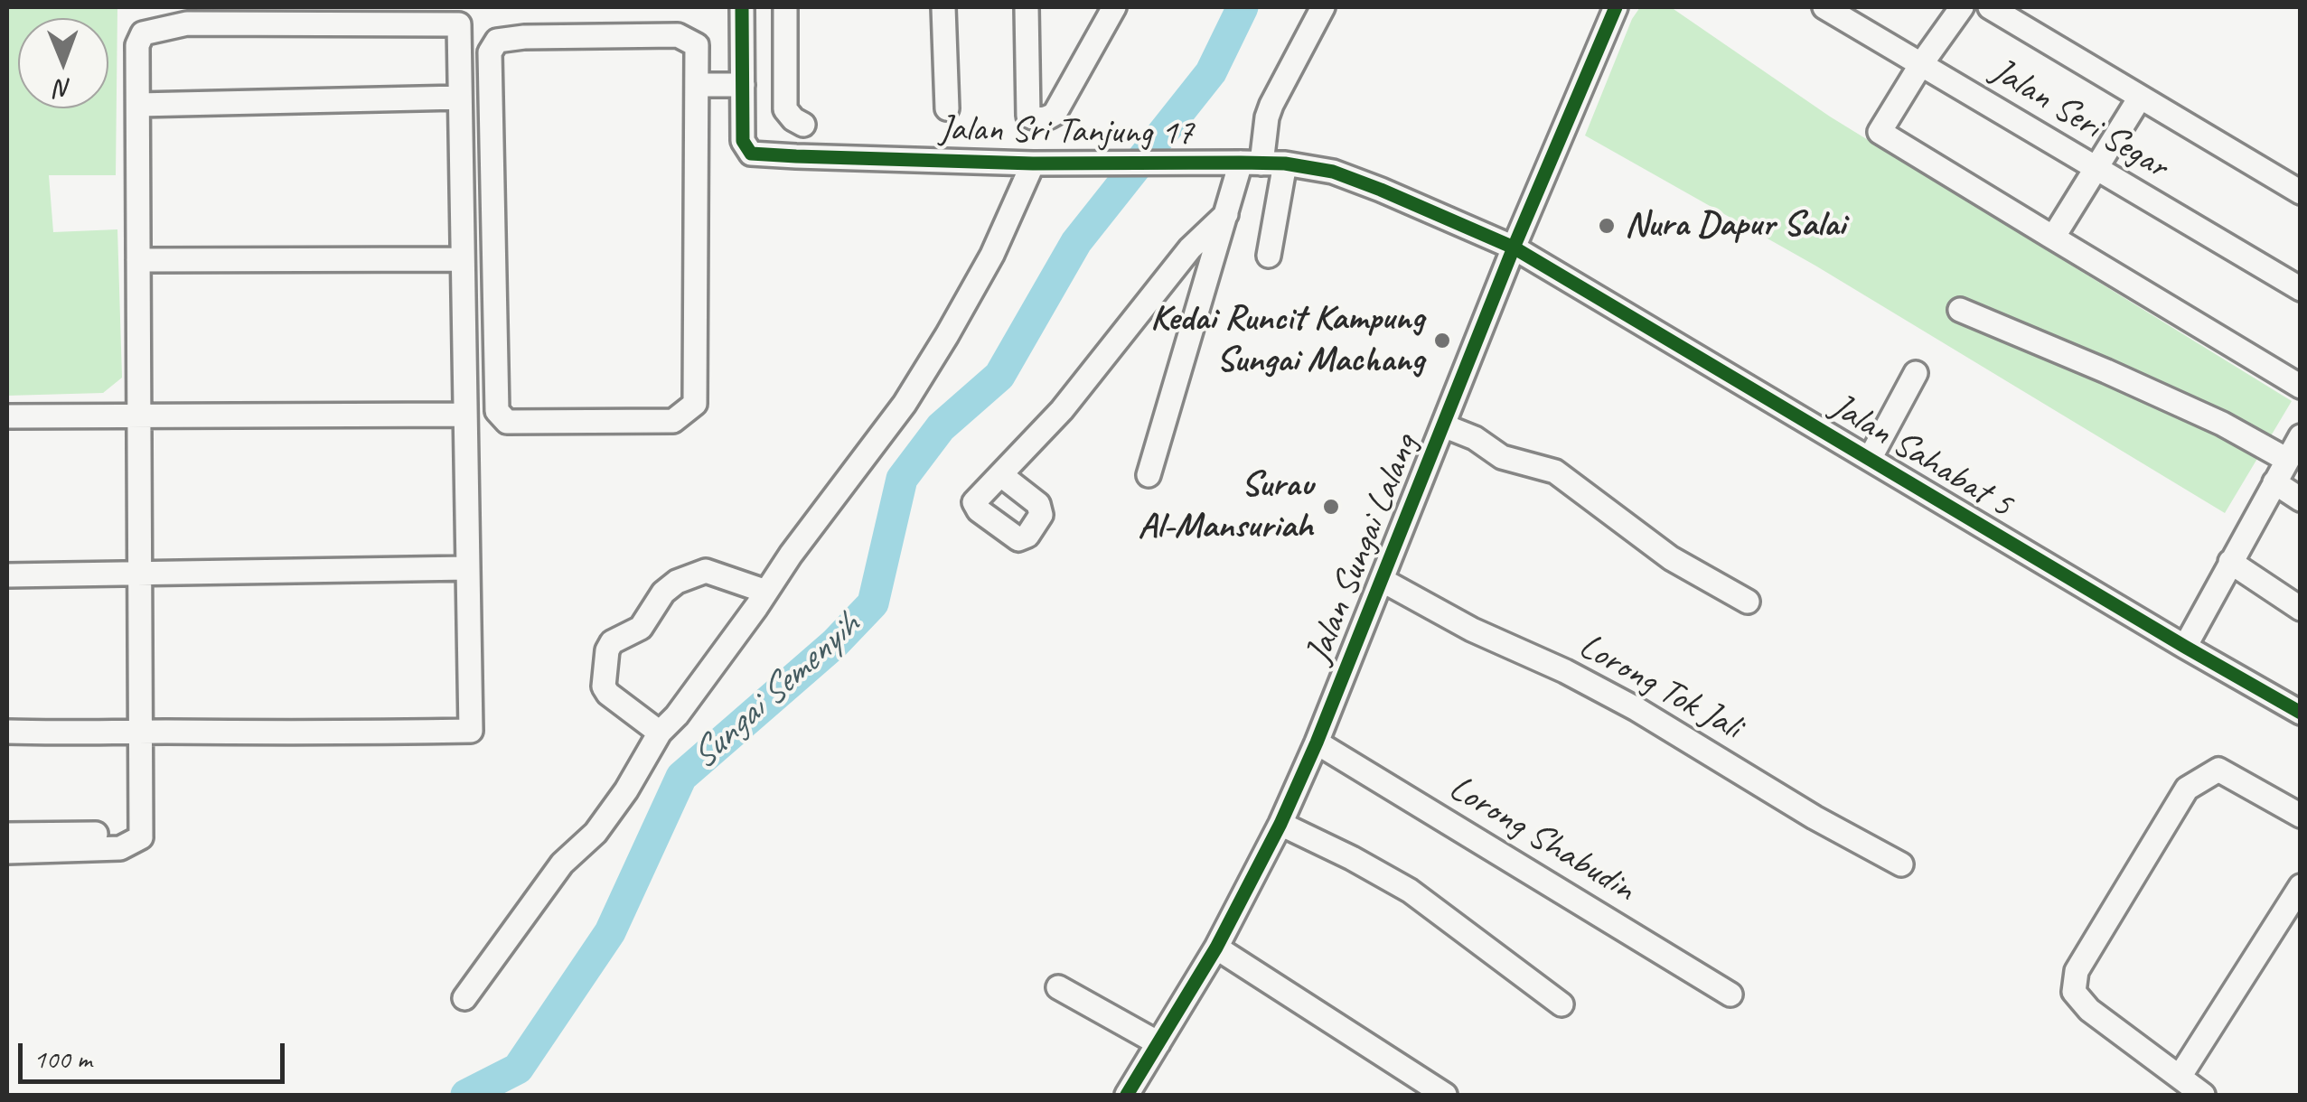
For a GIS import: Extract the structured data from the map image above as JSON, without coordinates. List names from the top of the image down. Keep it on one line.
{"streets":{"street":["Jalan Seri Segar","Jalan Sri Tanjung 17","Jalan Sahabat 5","Jalan Sungai Lalang","Lorong Tok Jali","Lorong Shabudin"]},"crossings":[["Jalan Sri Tanjung 17","Jalan Sahabat 5"],["Jalan Sri Tanjung 17","Jalan Sungai Lalang"],["Jalan Sahabat 5","Jalan Sungai Lalang"],["Jalan Sungai Lalang","Lorong Tok Jali"],["Jalan Sungai Lalang","Lorong Shabudin"]],"water":["Sungai Semenyih"],"places":["Nura Dapur Salai","Kedai Runcit Kampung Sungai Machang","Surau Al-Mansuriah"],"scale_bar":"100 m","north":"bottom"}
